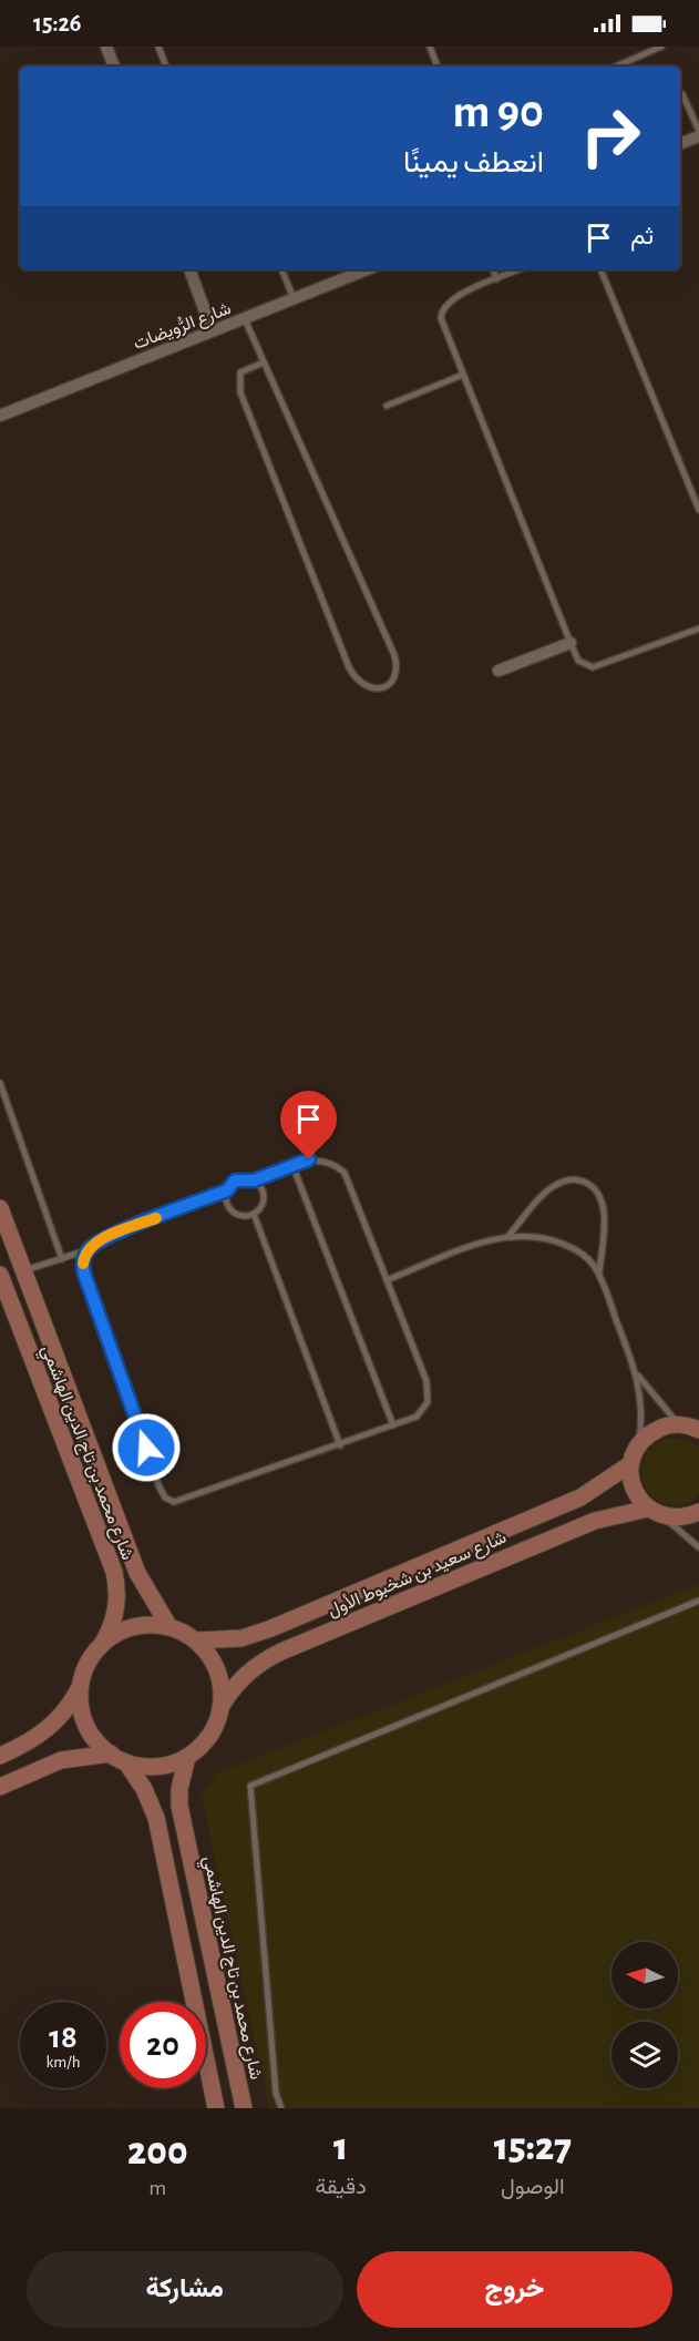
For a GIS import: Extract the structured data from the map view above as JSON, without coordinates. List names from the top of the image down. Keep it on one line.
{"streets":{"main road":["شارع محمد بن تاج الدين الهاشمي","شارع سعيد بن شخبوط الأول"],"street":["شارع الرُّويضات"]},"crossings":[["شارع محمد بن تاج الدين الهاشمي","شارع سعيد بن شخبوط الأول"]],"north":"left","page":{"status":"15:26","turn":["90 m","انعطف يمينًا"],"then":"ثم","speed":"18 km/h","limit":"20","eta":["15:27","الوصول","1","دقيقة","200","m"],"buttons":["خروج","مشاركة"]}}
